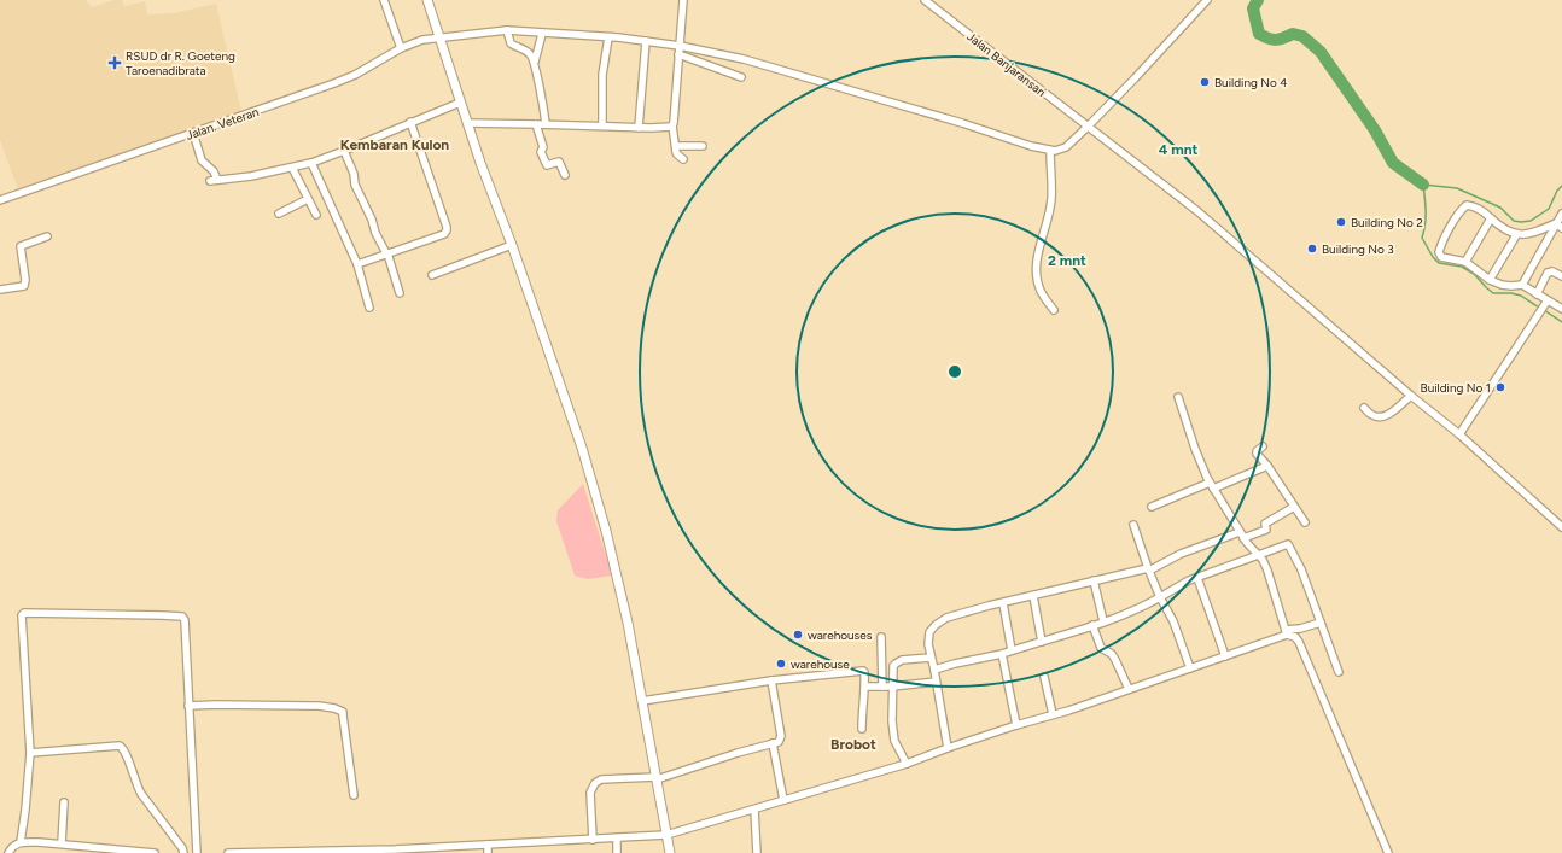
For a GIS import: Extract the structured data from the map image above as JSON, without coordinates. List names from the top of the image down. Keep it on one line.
{"streets":{"street":["Jalan Banjaransari","Jalan. Veteran"]},"districts":["Kembaran Kulon","Brobot"],"places":{"health":["RSUD dr R. Goeteng Taroenadibrata"],"other":["Building No 4","Building No 2","Building No 3","Building No 1","warehouses","warehouse"]},"rings":["4 mnt","2 mnt"]}
